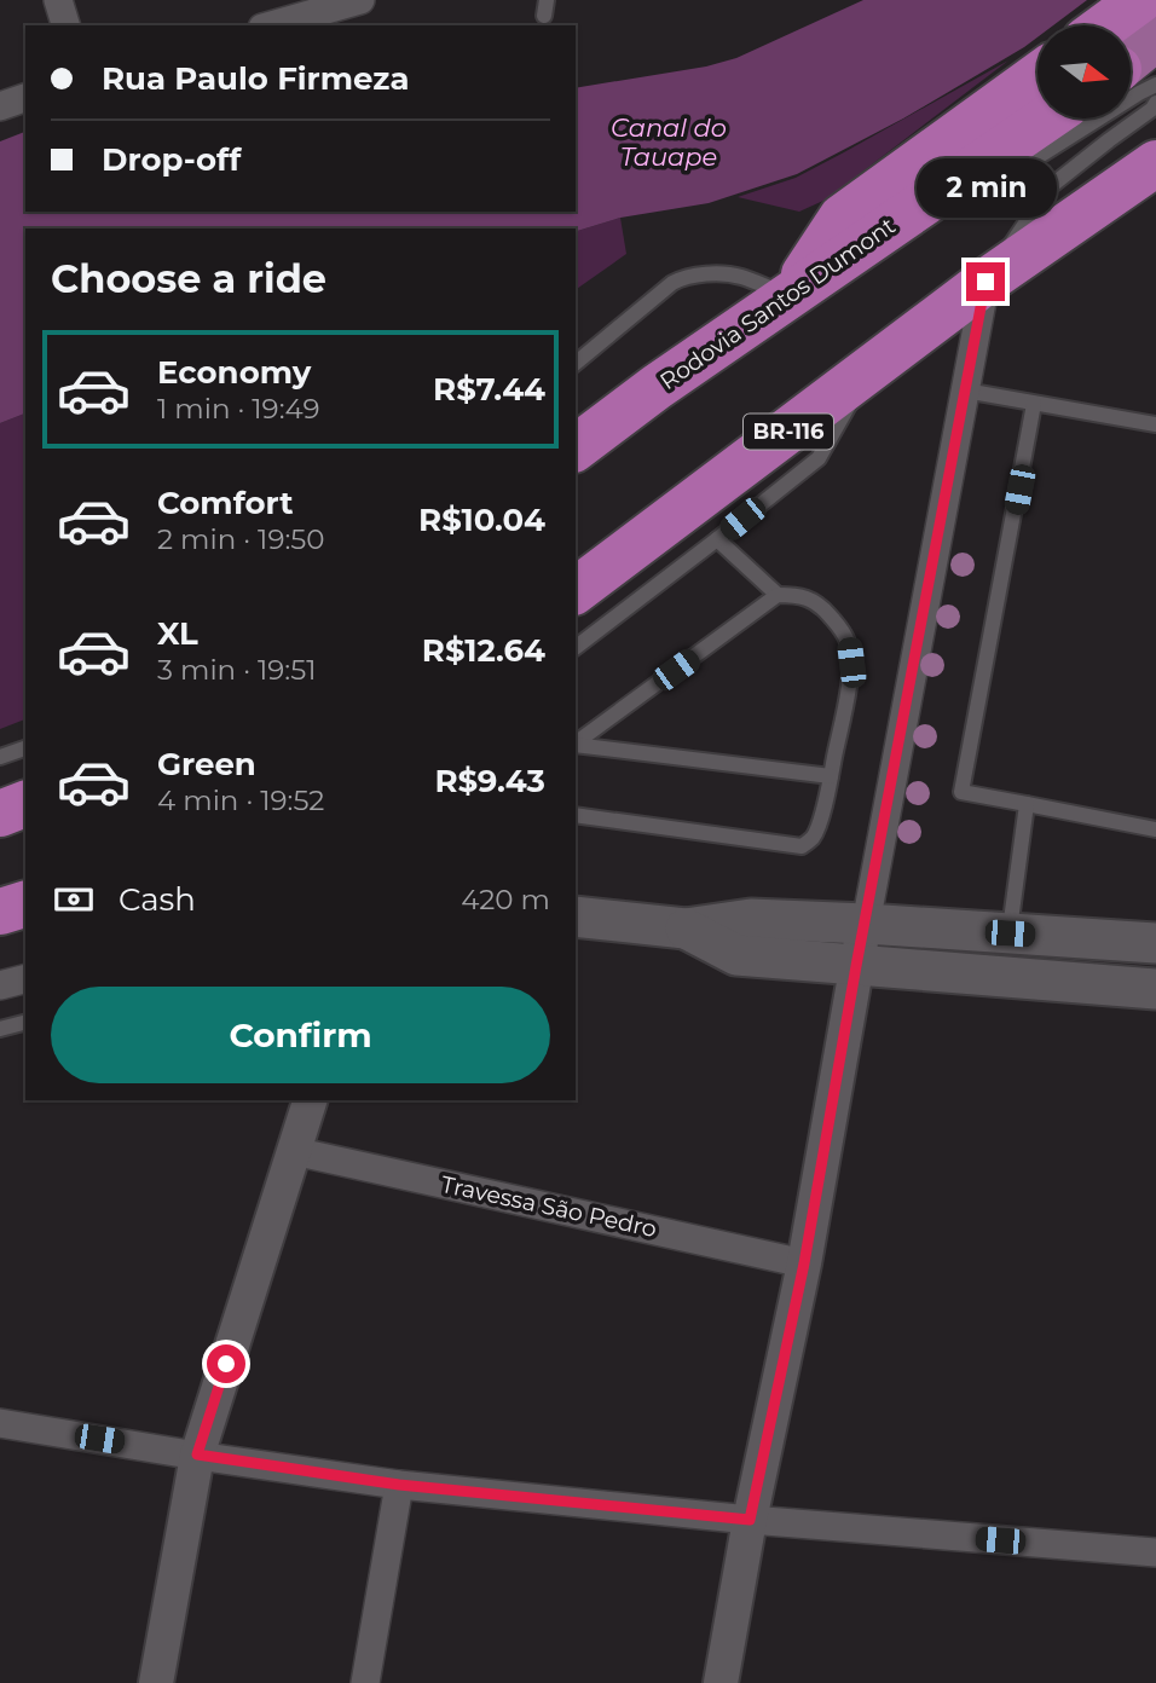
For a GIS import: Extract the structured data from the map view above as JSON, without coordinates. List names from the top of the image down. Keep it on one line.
{"streets":{"highway":["Rodovia Santos Dumont","BR-116"],"street":["Travessa São Pedro"]},"water":["Canal do Tauape"],"north":"right","page":{"banner":["Rua Paulo Firmeza","Drop-off"],"bubble":"2 min","heading":"Choose a ride","list":[{"name":"Economy","note":"1 min · 19:49","value":"R$7.44"},{"name":"Comfort","note":"2 min · 19:50","value":"R$10.04"},{"name":"XL","note":"3 min · 19:51","value":"R$12.64"},{"name":"Green","note":"4 min · 19:52","value":"R$9.43"}],"pay":["Cash","420 m"],"buttons":"Confirm"}}
